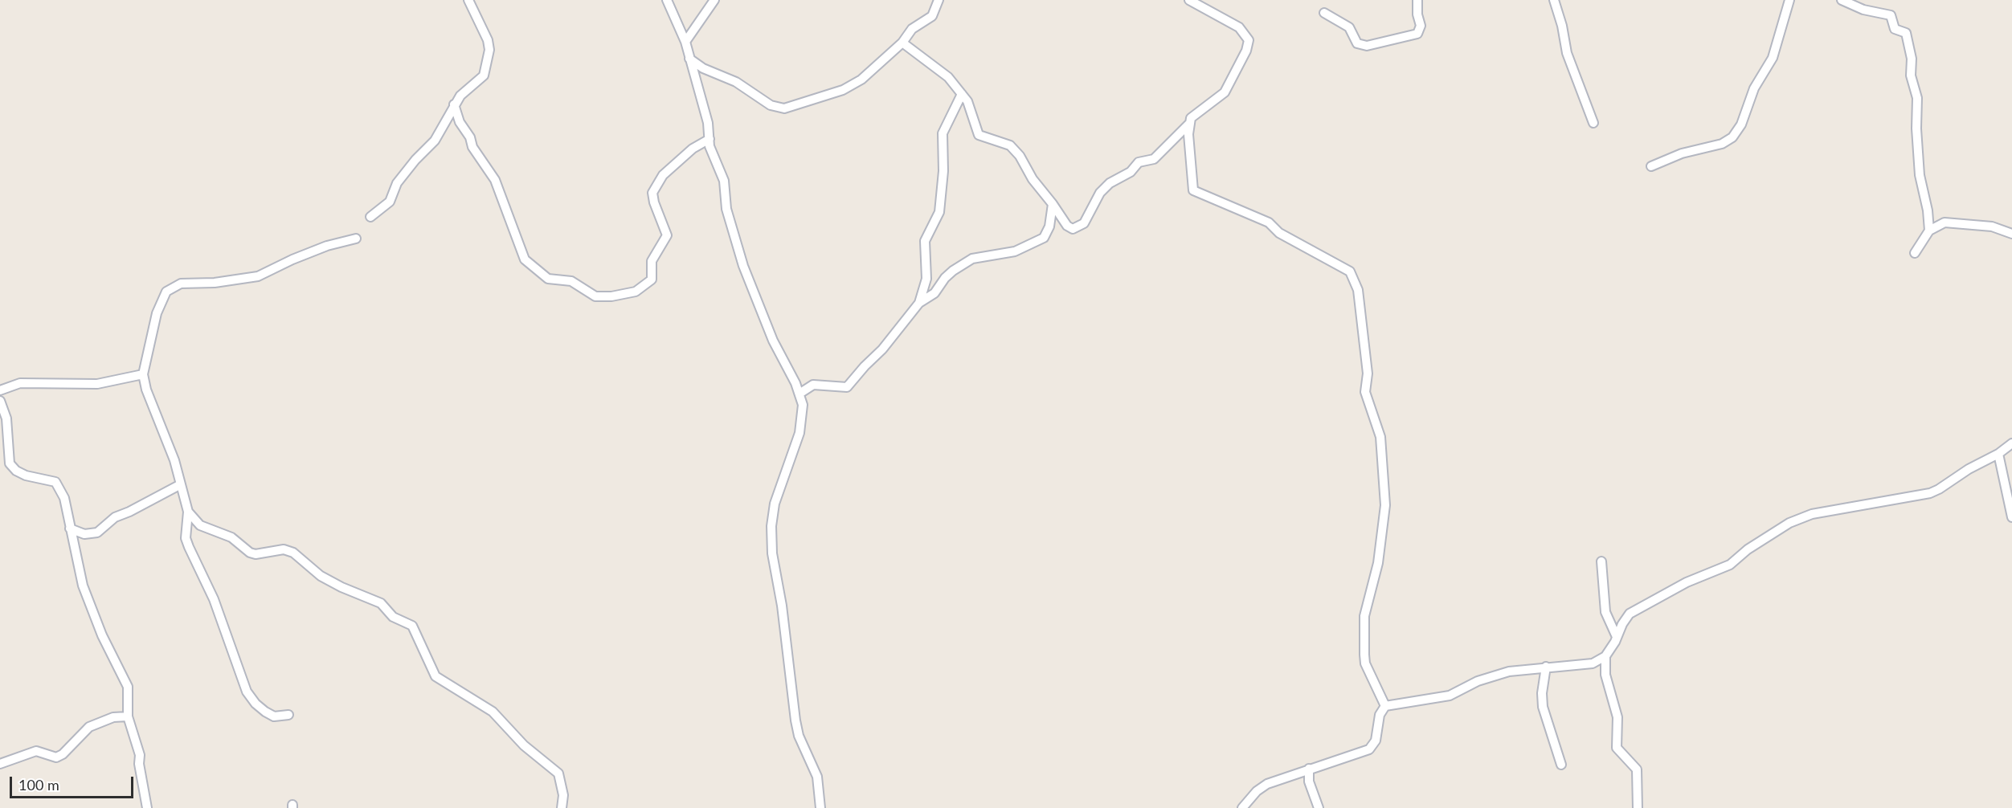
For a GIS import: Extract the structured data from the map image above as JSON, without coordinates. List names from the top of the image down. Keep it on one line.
{"scale_bar":"100 m"}
